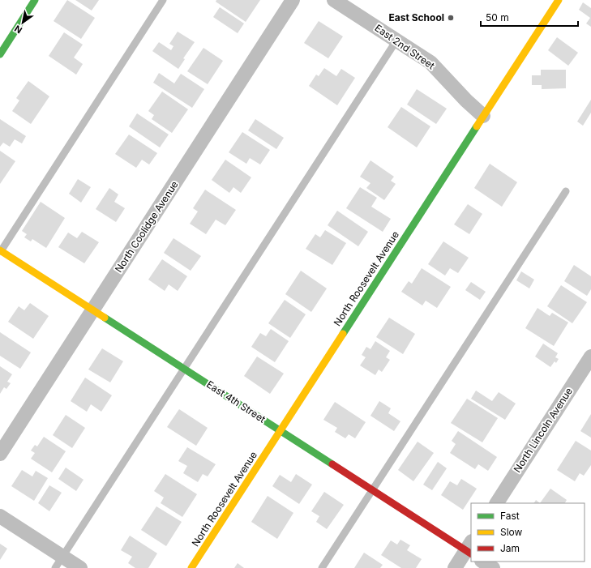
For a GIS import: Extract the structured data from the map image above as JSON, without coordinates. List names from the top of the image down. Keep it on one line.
{"streets":{"street":["East 2nd Street","North Coolidge Avenue","North Roosevelt Avenue","East 4th Street","North Lincoln Avenue"]},"crossings":[["East 2nd Street","North Roosevelt Avenue"],["North Coolidge Avenue","East 4th Street"],["North Roosevelt Avenue","East 4th Street"]],"places":["East School"],"legend":["Fast","Slow","Jam"],"scale_bar":"50 m","north":"bottom left"}
